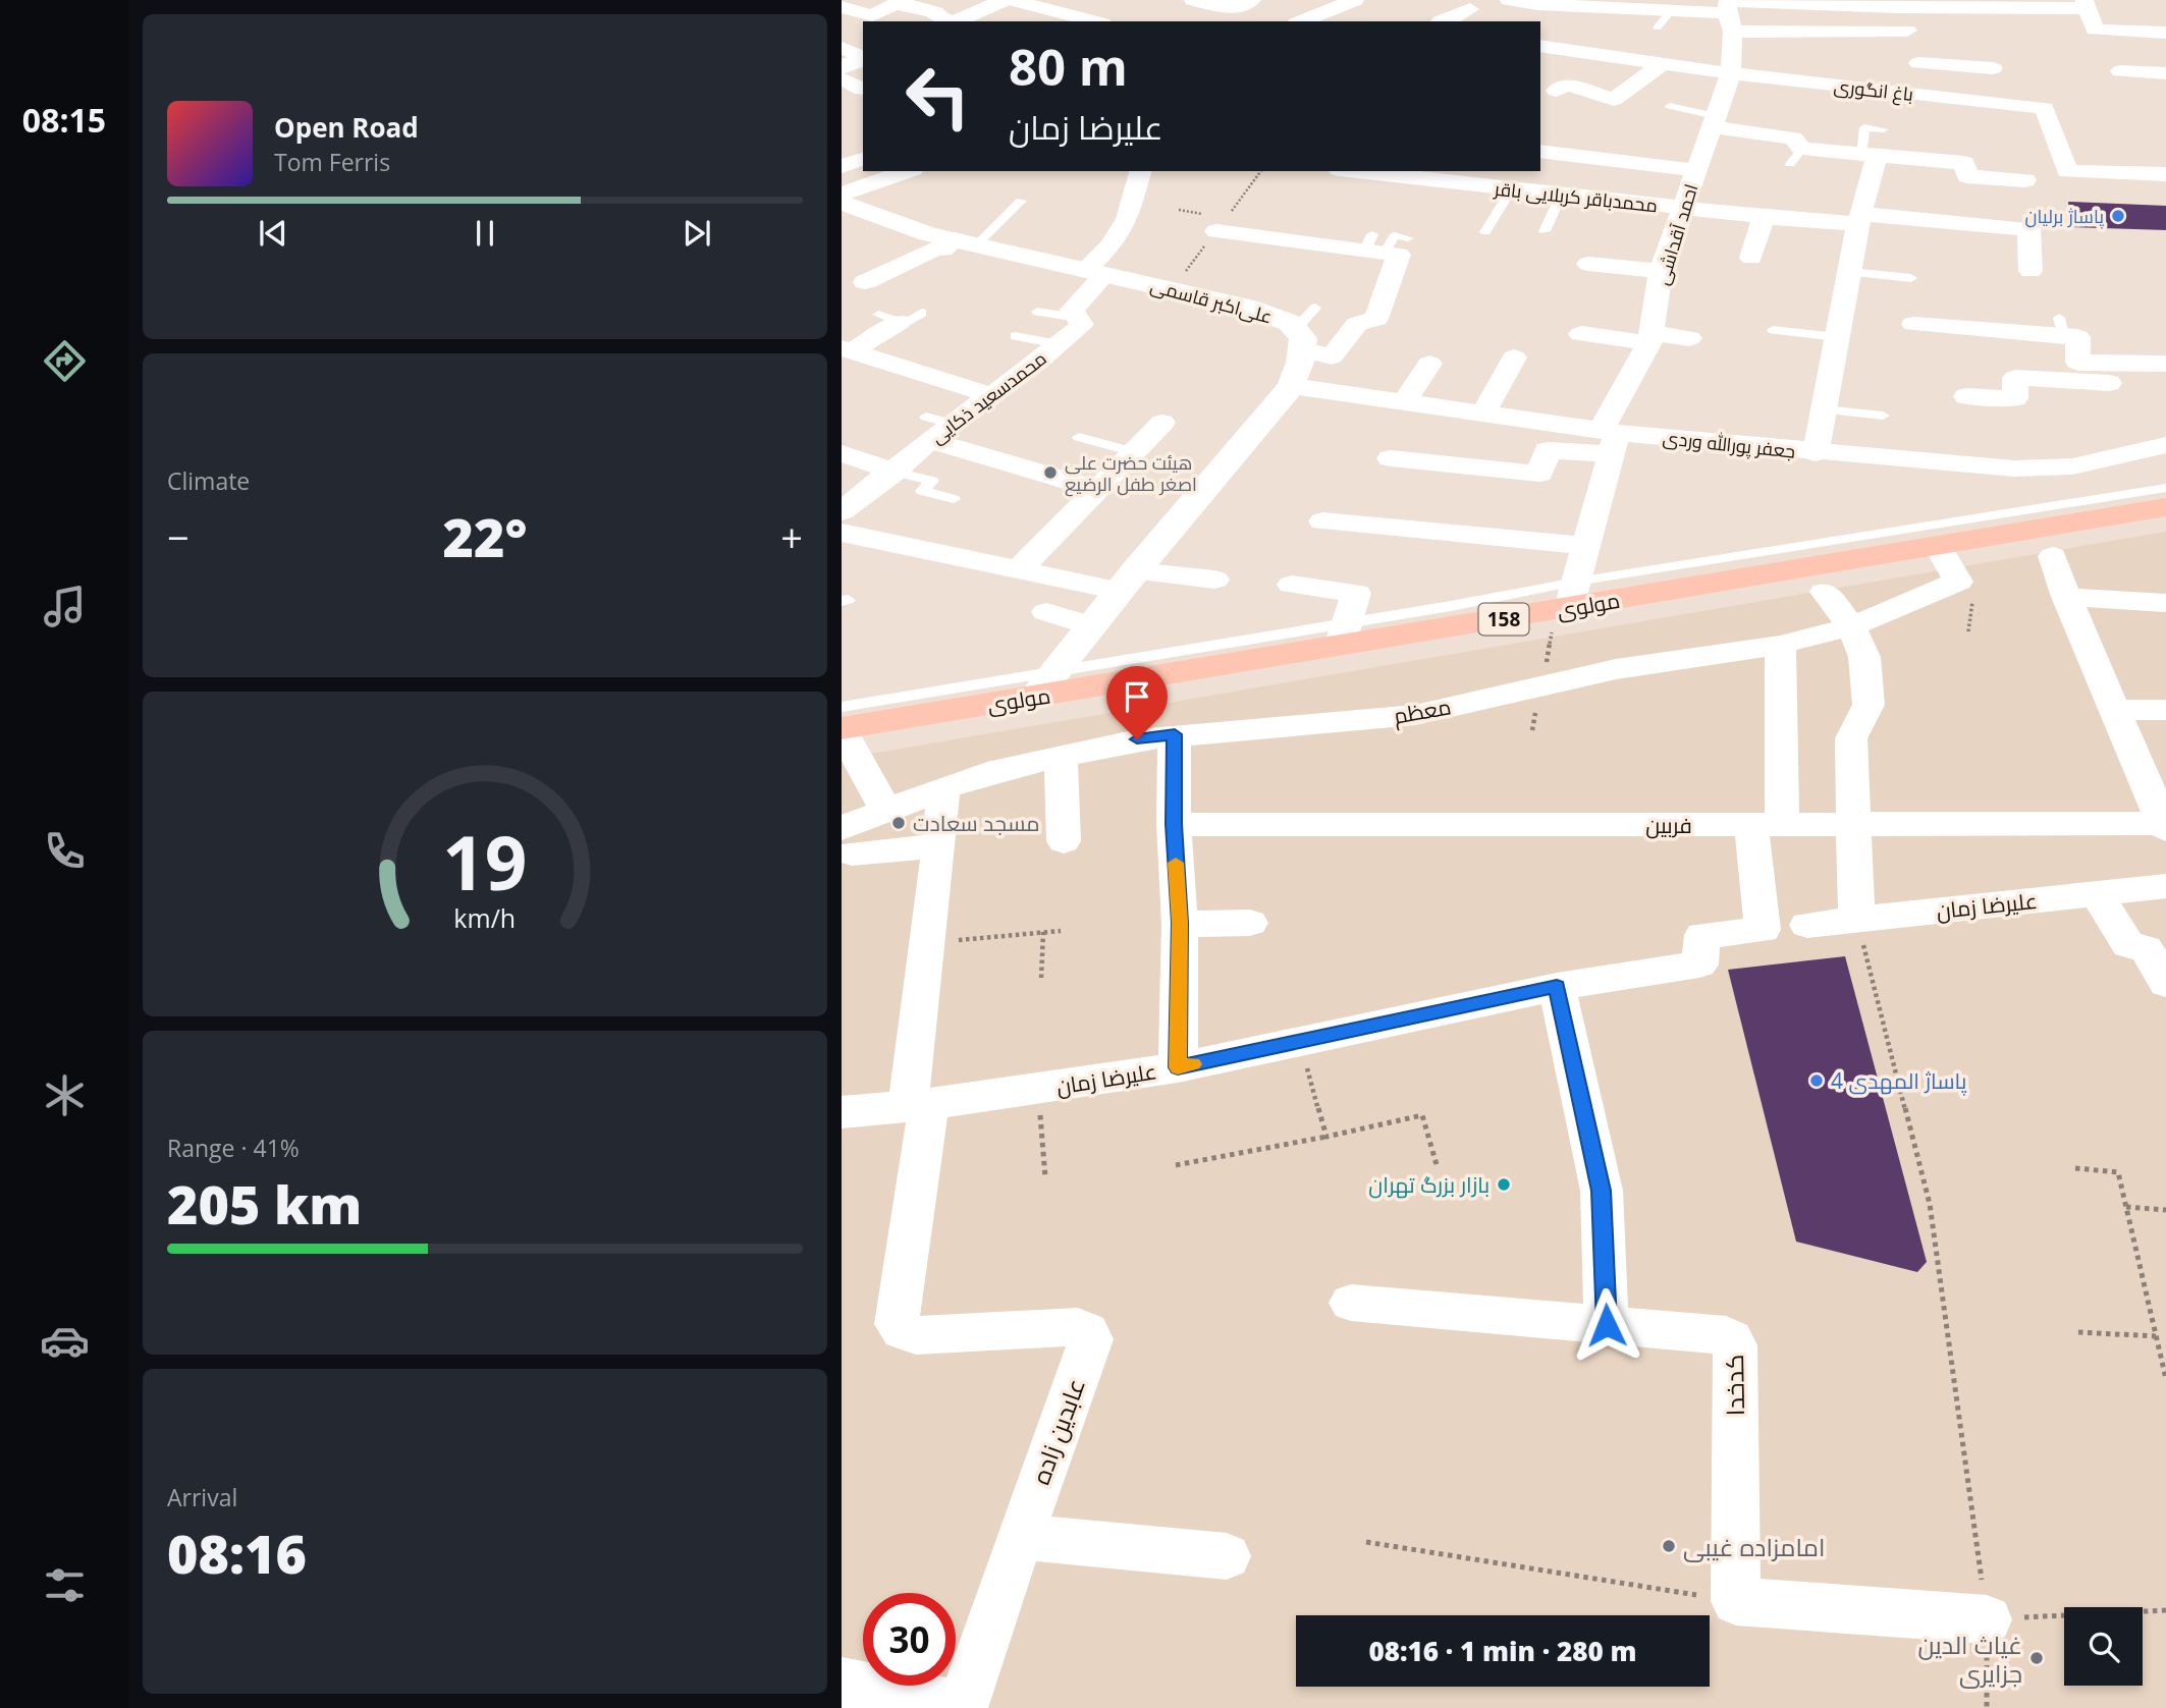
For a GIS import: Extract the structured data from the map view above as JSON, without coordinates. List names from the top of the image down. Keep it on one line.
{"streets":{"main road":["مولوی","158"],"street":["باغ انگوری","محمدباقر کربلایی باقر","احمد آقداشی","علی‌اکبر قاسمی","محمدسعید ذکایی","جعفر پورالله وردی","معظم","فربین","علیرضا زمان","کدخدا","عابدین زاده"]},"crossings":[["باغ انگوری","احمد آقداشی"],["محمدباقر کربلایی باقر","احمد آقداشی"],["احمد آقداشی","جعفر پورالله وردی"],["احمد آقداشی","مولوی"],["علی‌اکبر قاسمی","محمدسعید ذکایی"],["مولوی","معظم"],["فربین","علیرضا زمان"],["علیرضا زمان","عابدین زاده"]],"places":["پاساژ برلیان","هیئت حضرت علی اصغر طفل الرضیع","مسجد سعادت","پاساژ المهدی 4","بازار بزرگ تهران","امامزاده غیبی","غیاث الدین جزایری"],"page":{"tabs":"08:15","turn":["80 m","علیرضا زمان"],"song":["Open Road","Tom Ferris"],"tile":["Climate",["Range · 41%","205 km"],["Arrival","08:16"]],"heat":["−","22°","+"],"limit":"30","trip":"08:16 · 1 min · 280 m","gauge":["19","km/h"]}}
